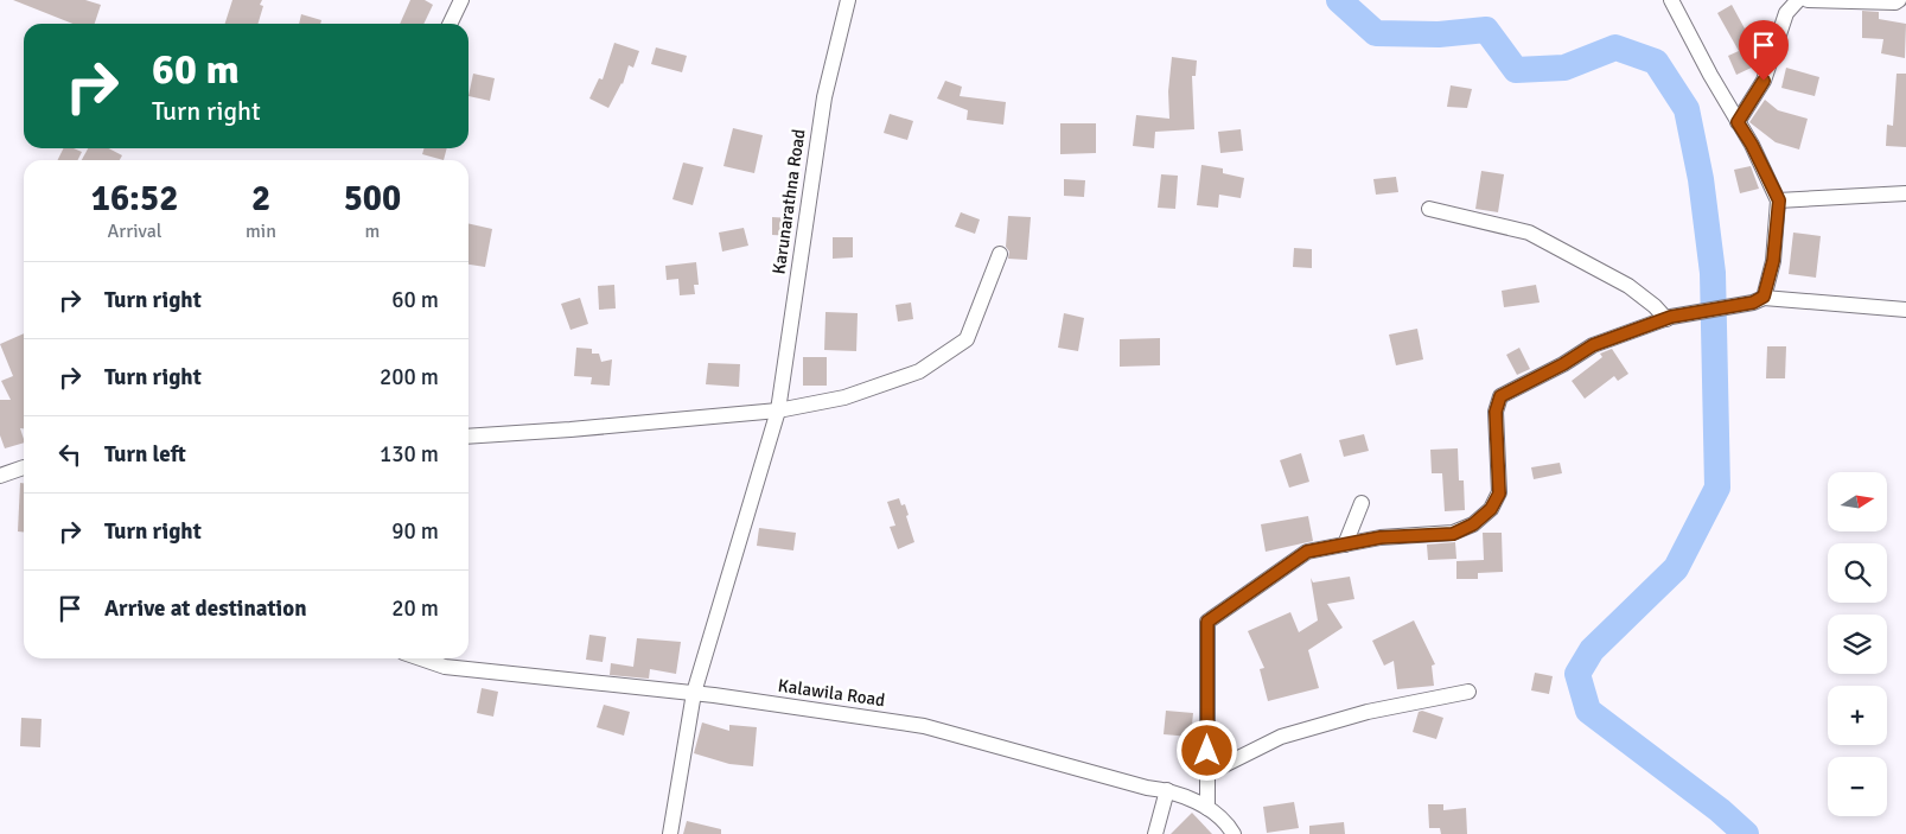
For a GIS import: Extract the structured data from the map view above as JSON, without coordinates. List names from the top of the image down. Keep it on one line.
{"streets":{"street":["Karunarathna Road","Kalawila Road"]},"crossings":[["Karunarathna Road","Kalawila Road"]],"north":"right","page":{"turn":["60 m","Turn right"],"eta":["16:52","Arrival","2","min","500","m"],"list":[{"name":"Turn right","value":"60 m"},{"name":"Turn right","value":"200 m"},{"name":"Turn left","value":"130 m"},{"name":"Turn right","value":"90 m"},{"name":"Arrive at destination","value":"20 m"}],"map_buttons":["+","−"]}}
